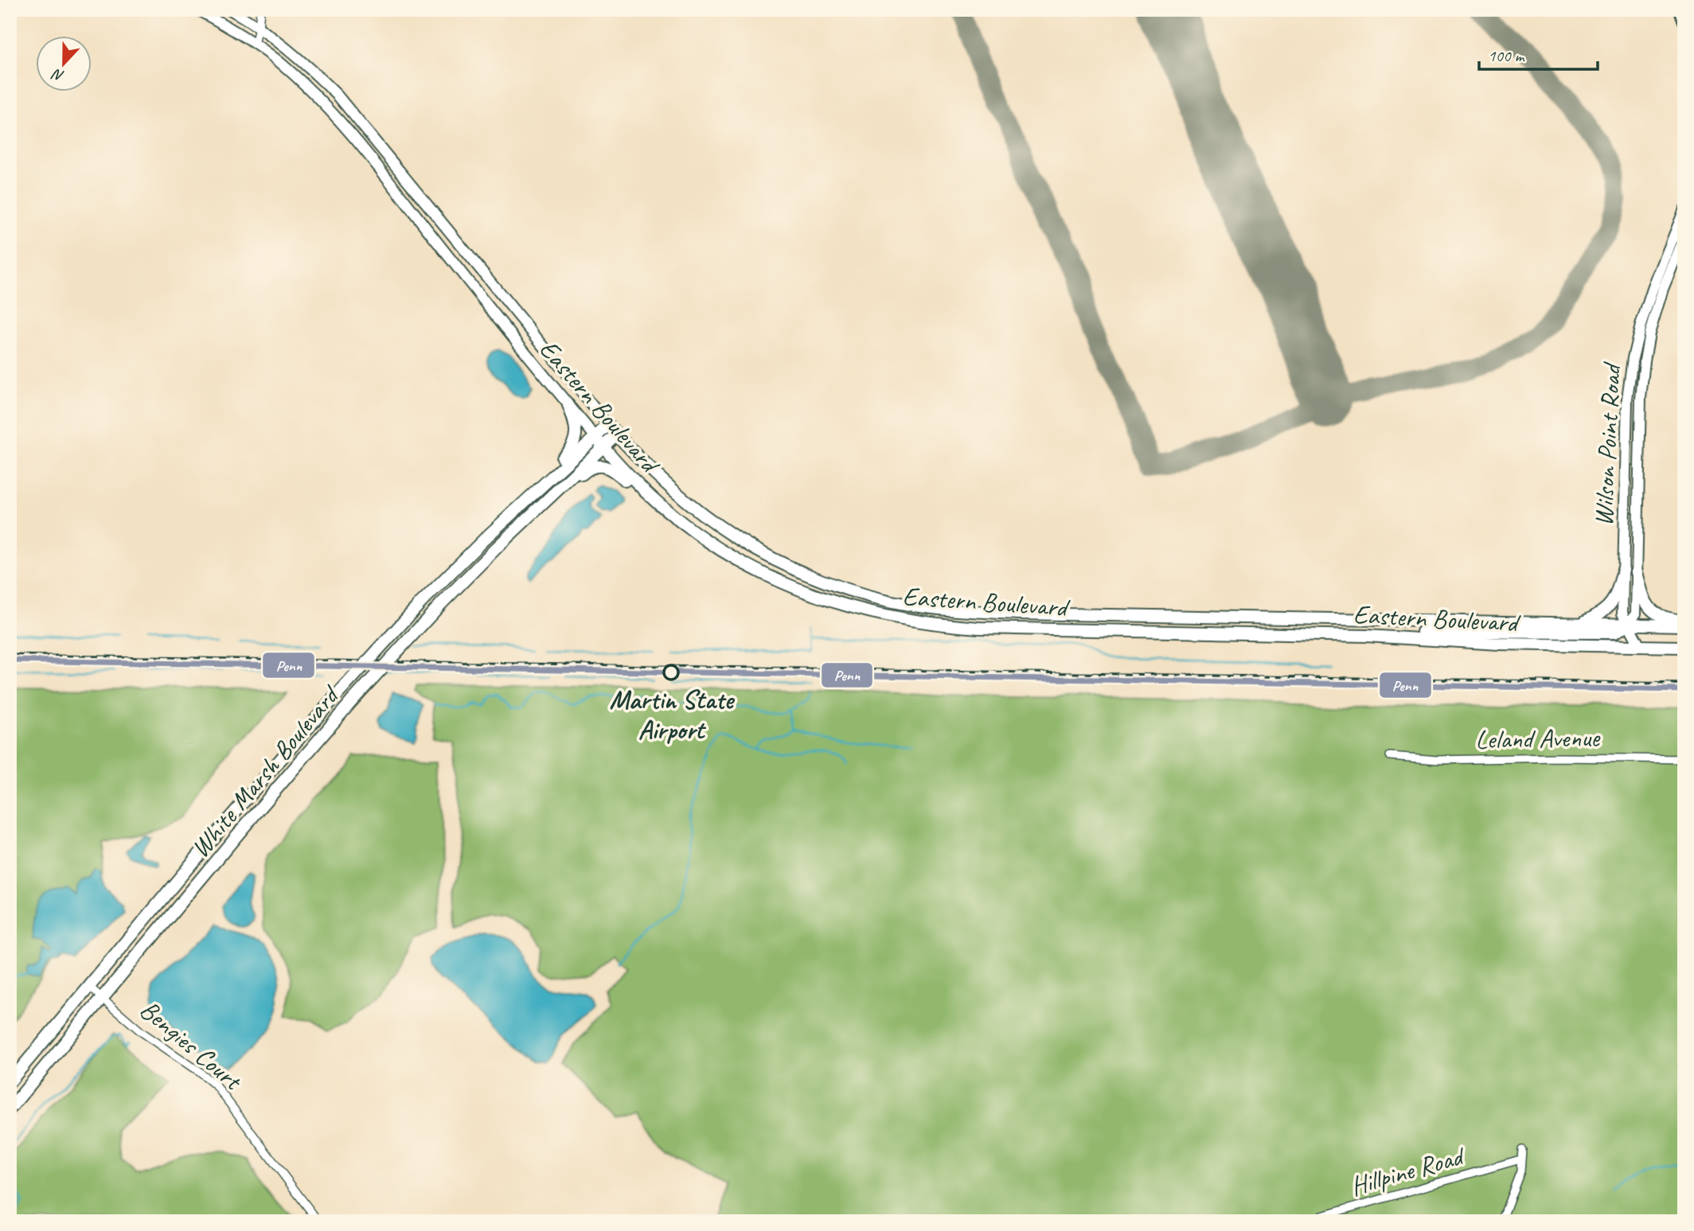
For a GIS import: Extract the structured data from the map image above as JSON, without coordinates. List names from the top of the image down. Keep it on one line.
{"streets":{"main road":["Eastern Boulevard","Wilson Point Road","White Marsh Boulevard"],"street":["Leland Avenue","Bengies Court","Hillpine Road"]},"crossings":[["Eastern Boulevard","Wilson Point Road"],["Eastern Boulevard","White Marsh Boulevard"],["White Marsh Boulevard","Bengies Court"]],"places":["Martin State Airport"],"lines":["transit line Penn"],"scale_bar":"100 m","north":"bottom"}
